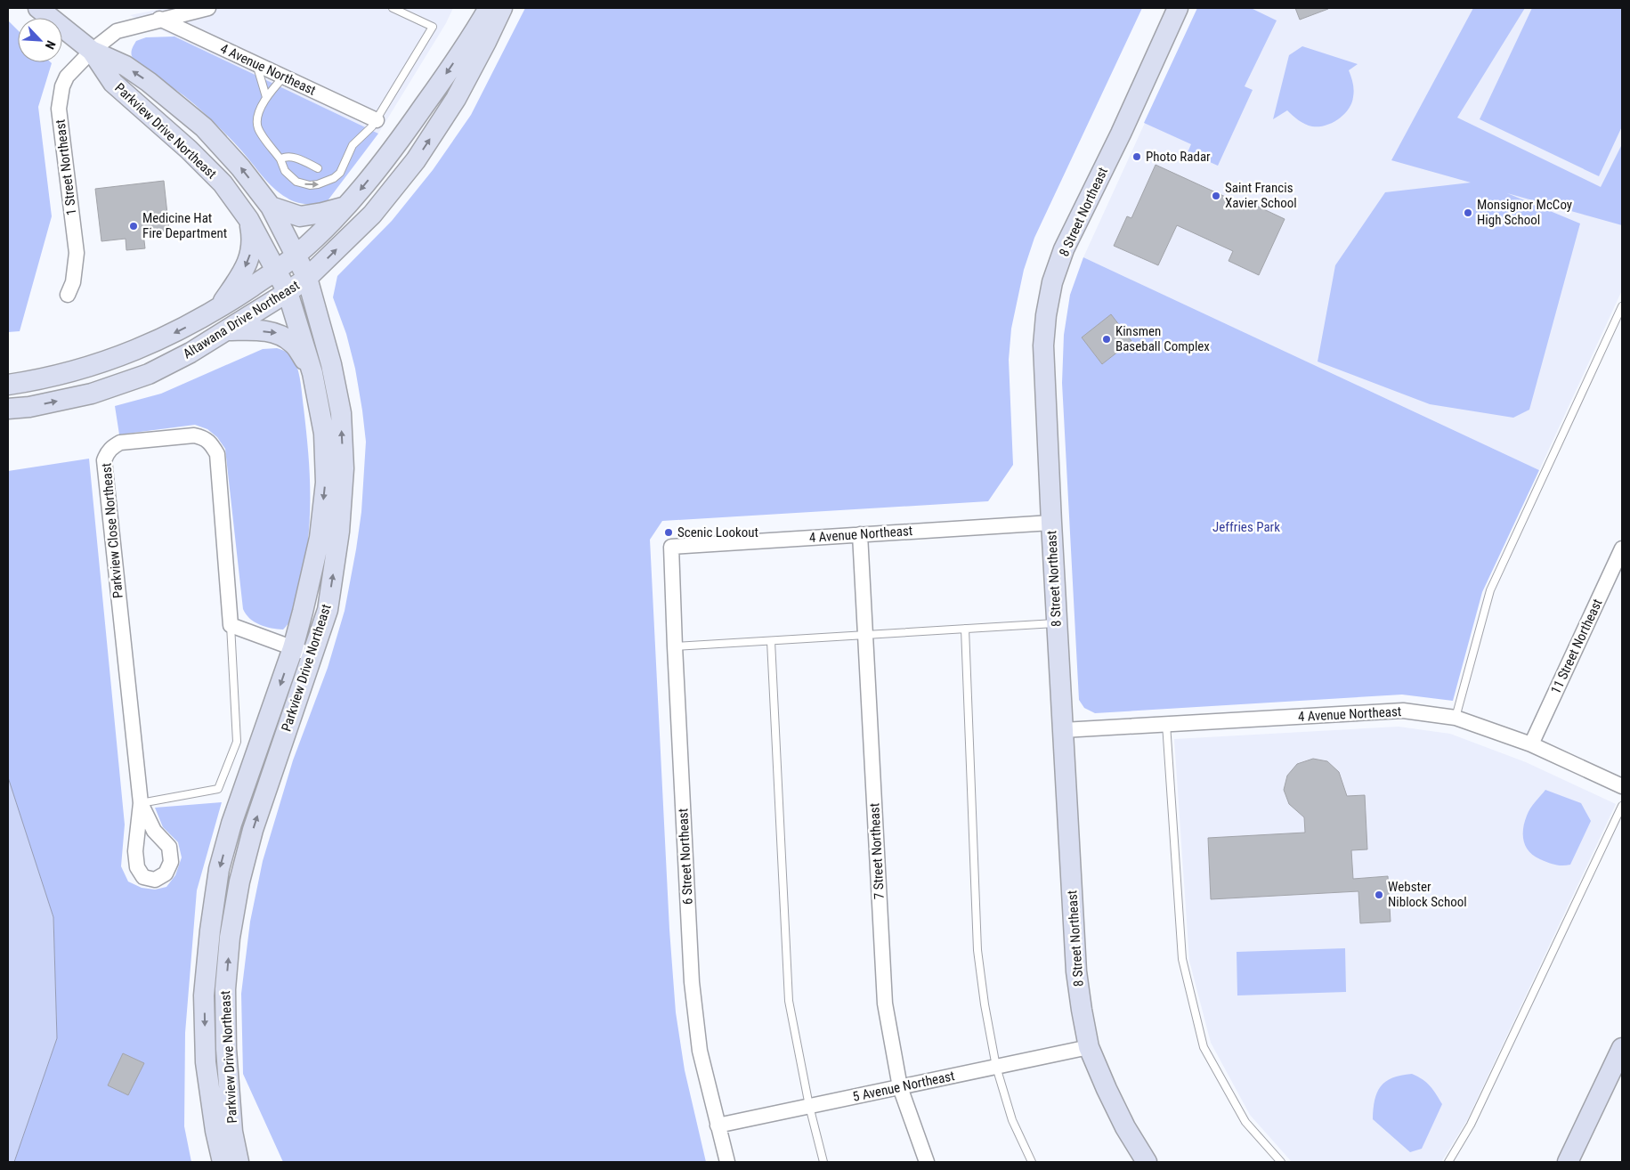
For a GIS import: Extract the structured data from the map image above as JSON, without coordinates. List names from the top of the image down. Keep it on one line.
{"streets":{"main road":["Parkview Drive Northeast","8 Street Northeast","Altawana Drive Northeast"],"street":["4 Avenue Northeast","1 Street Northeast","Parkview Close Northeast","11 Street Northeast","7 Street Northeast","6 Street Northeast","5 Avenue Northeast"]},"crossings":[["4 Avenue Northeast","8 Street Northeast"],["4 Avenue Northeast","11 Street Northeast"],["4 Avenue Northeast","7 Street Northeast"],["4 Avenue Northeast","6 Street Northeast"],["Parkview Drive Northeast","1 Street Northeast"],["Parkview Drive Northeast","Altawana Drive Northeast"],["8 Street Northeast","5 Avenue Northeast"],["7 Street Northeast","5 Avenue Northeast"],["6 Street Northeast","5 Avenue Northeast"]],"parks":["Jeffries Park"],"places":["Photo Radar","Saint Francis Xavier School","Monsignor McCoy High School","Medicine Hat Fire Department","Kinsmen Baseball Complex","Scenic Lookout","Webster Niblock School"],"north":"bottom right"}
